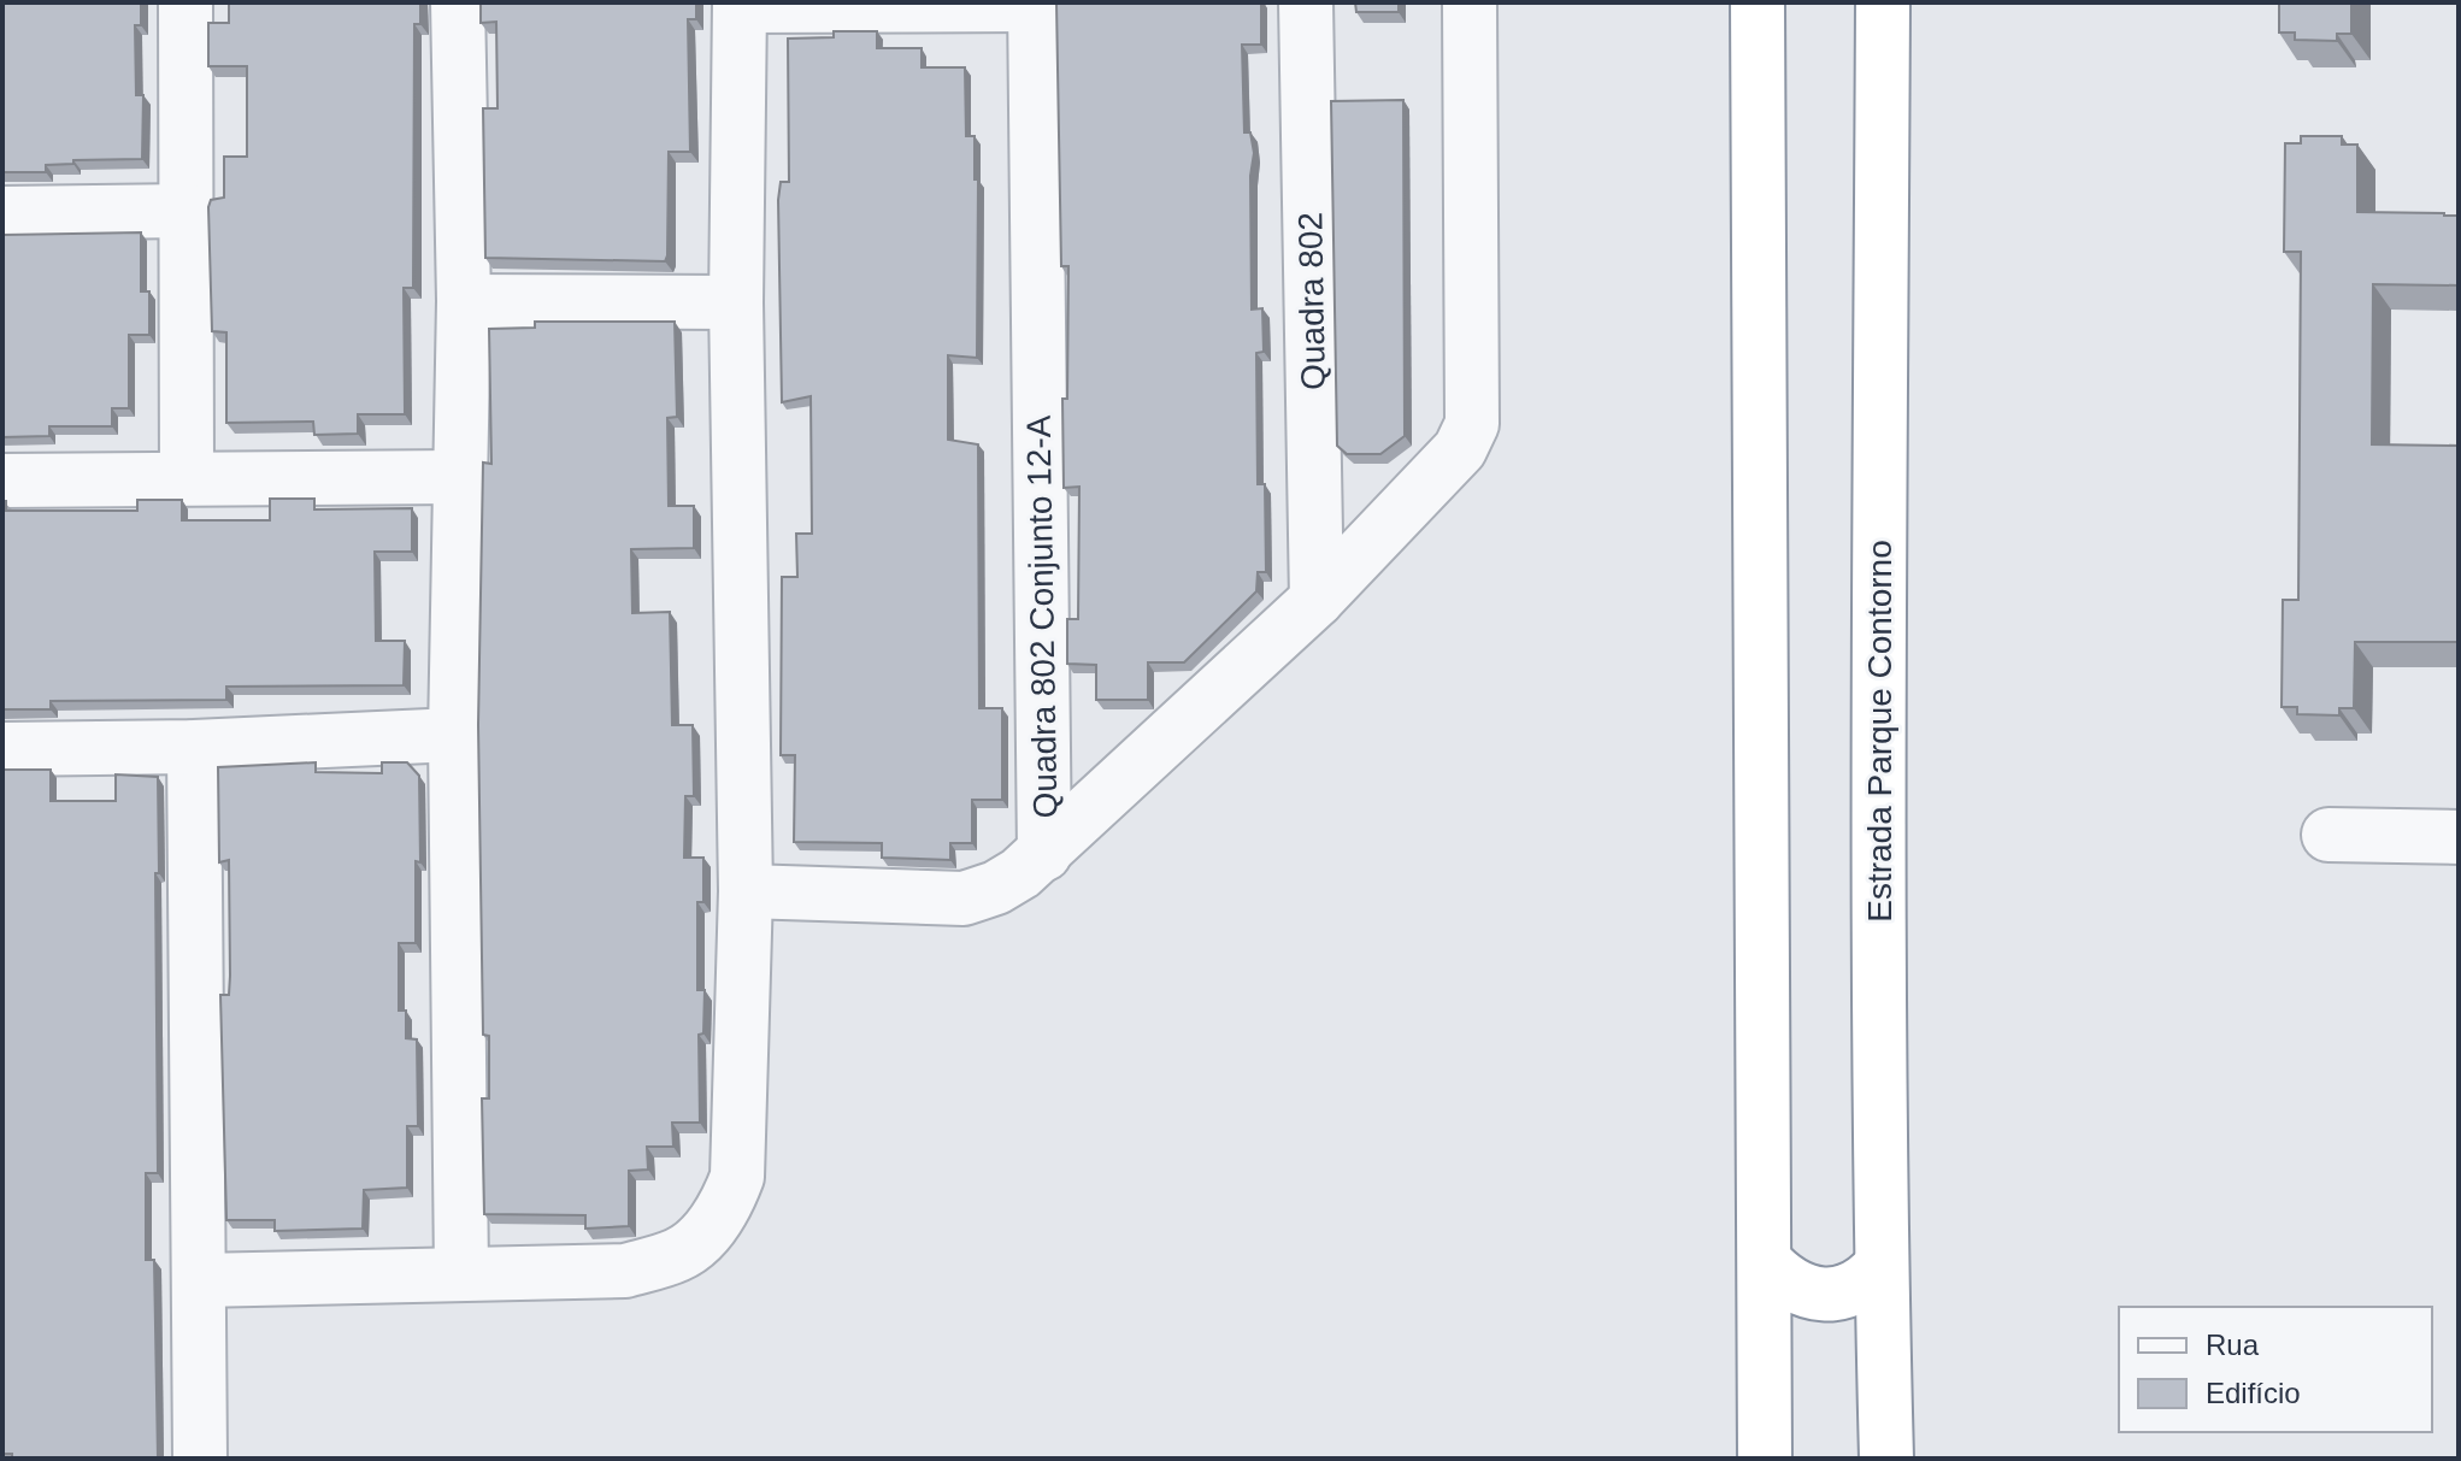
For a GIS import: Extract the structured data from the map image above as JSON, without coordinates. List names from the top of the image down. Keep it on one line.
{"streets":{"highway":["Estrada Parque Contorno"],"street":["Quadra 802","Quadra 802 Conjunto 12-A"]},"crossings":[["Quadra 802","Quadra 802 Conjunto 12-A"]],"legend":["Rua","Edifício"]}
